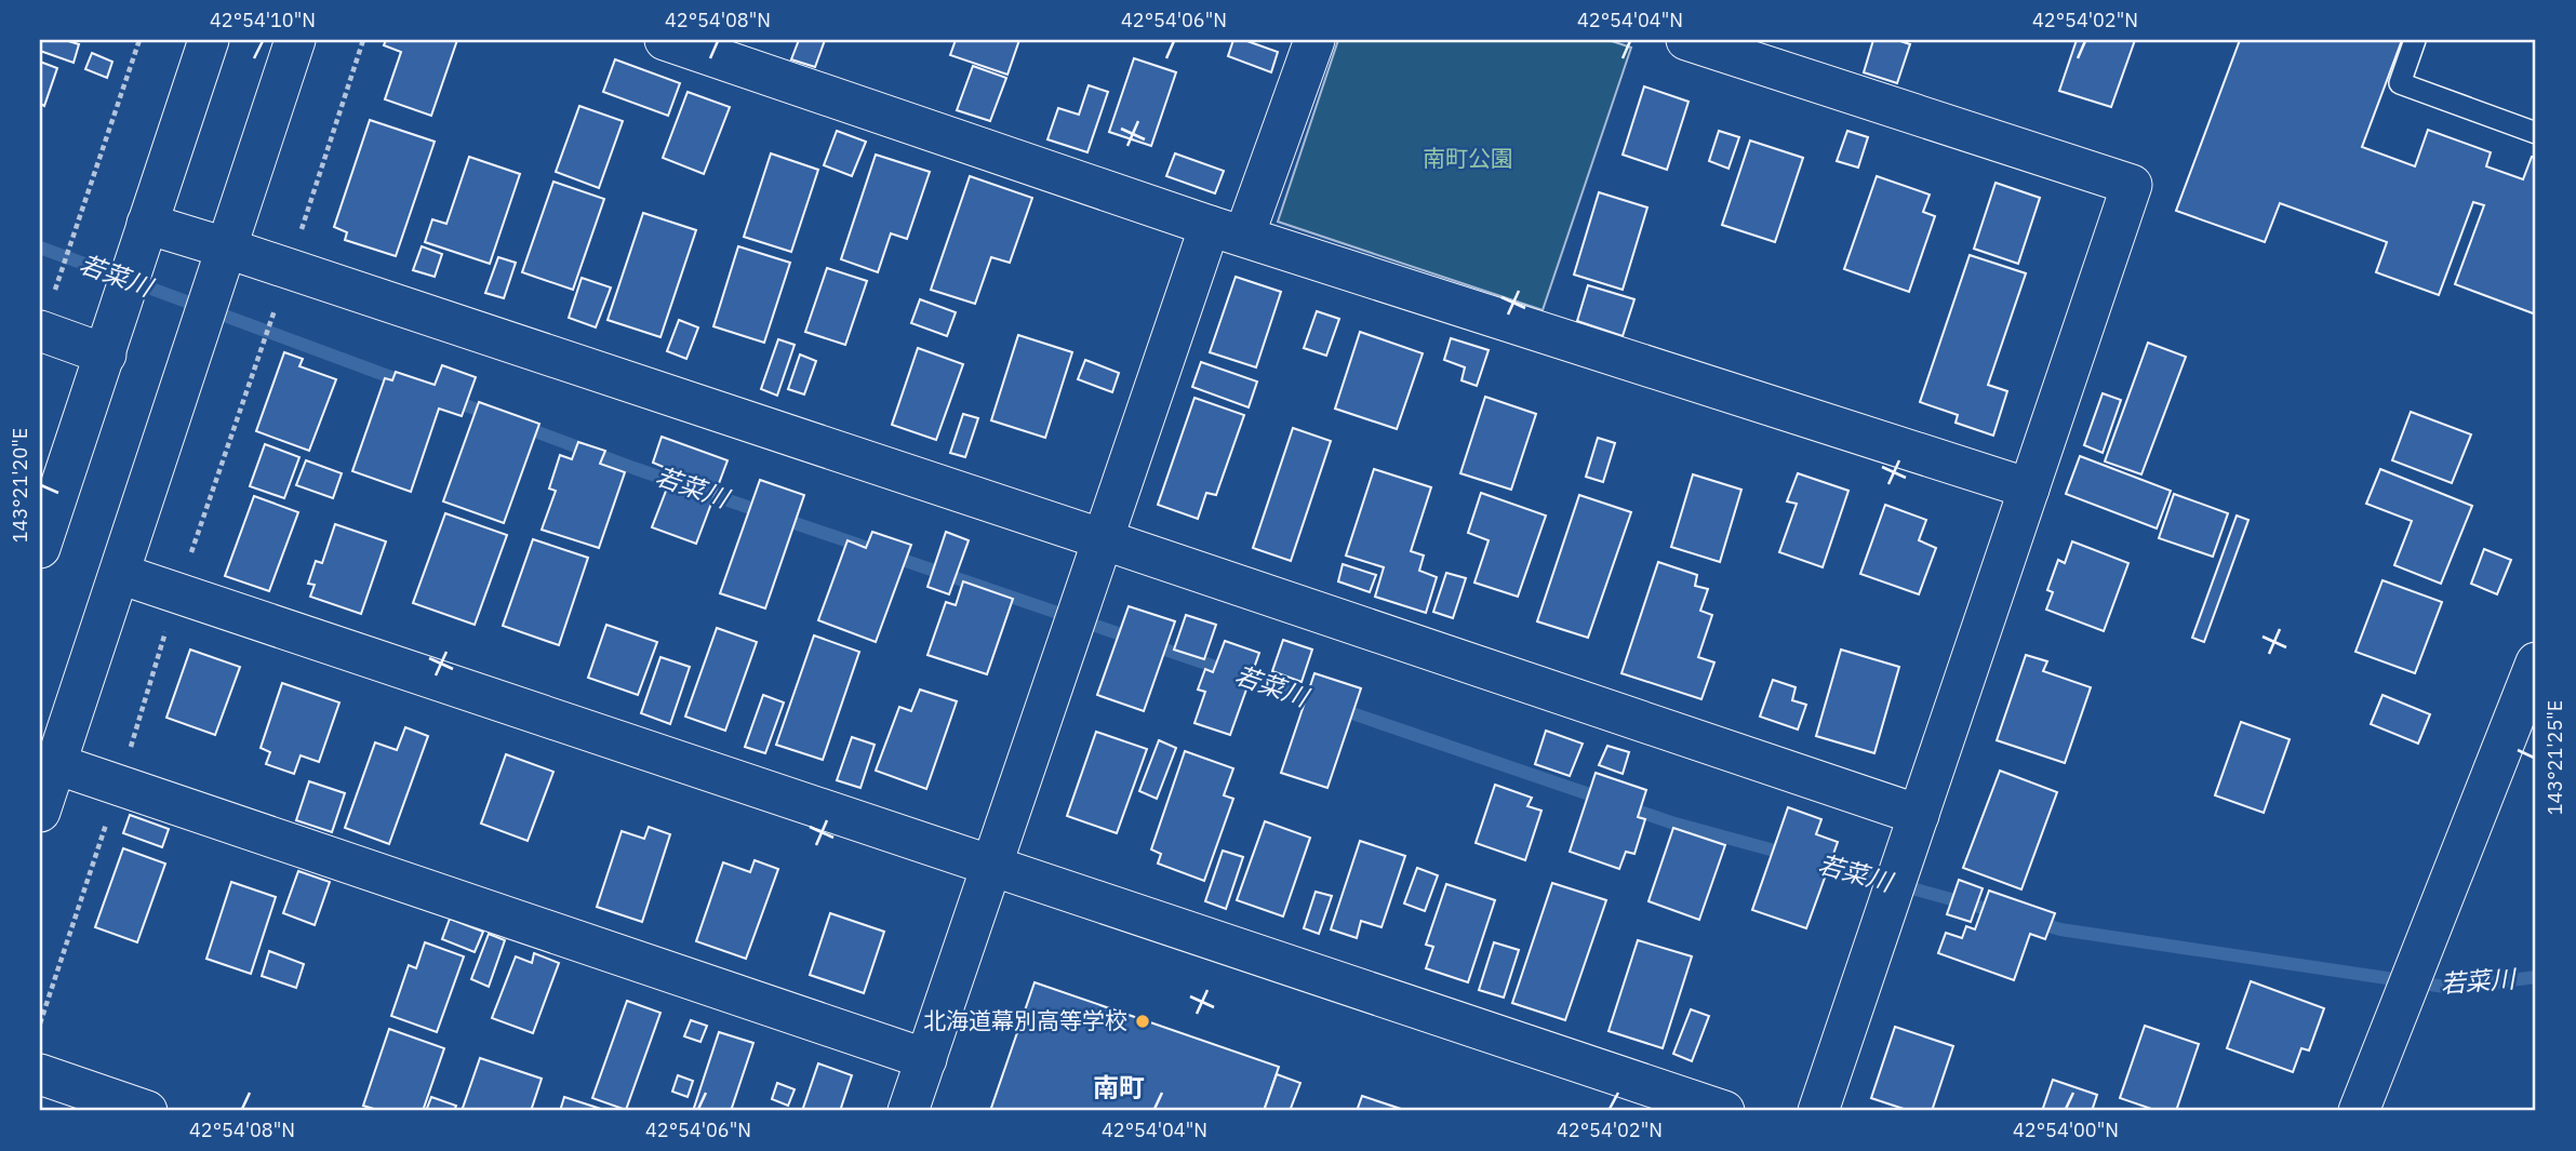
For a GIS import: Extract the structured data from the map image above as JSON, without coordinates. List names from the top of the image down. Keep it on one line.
{"districts":["南町"],"water":["若菜川"],"parks":["南町公園"],"places":["北海道幕別高等学校"],"coordinates":["42°54'10\"N","42°54'08\"N","42°54'06\"N","42°54'04\"N","42°54'02\"N","143°21'20\"E","143°21'25\"E","42°54'00\"N"]}
